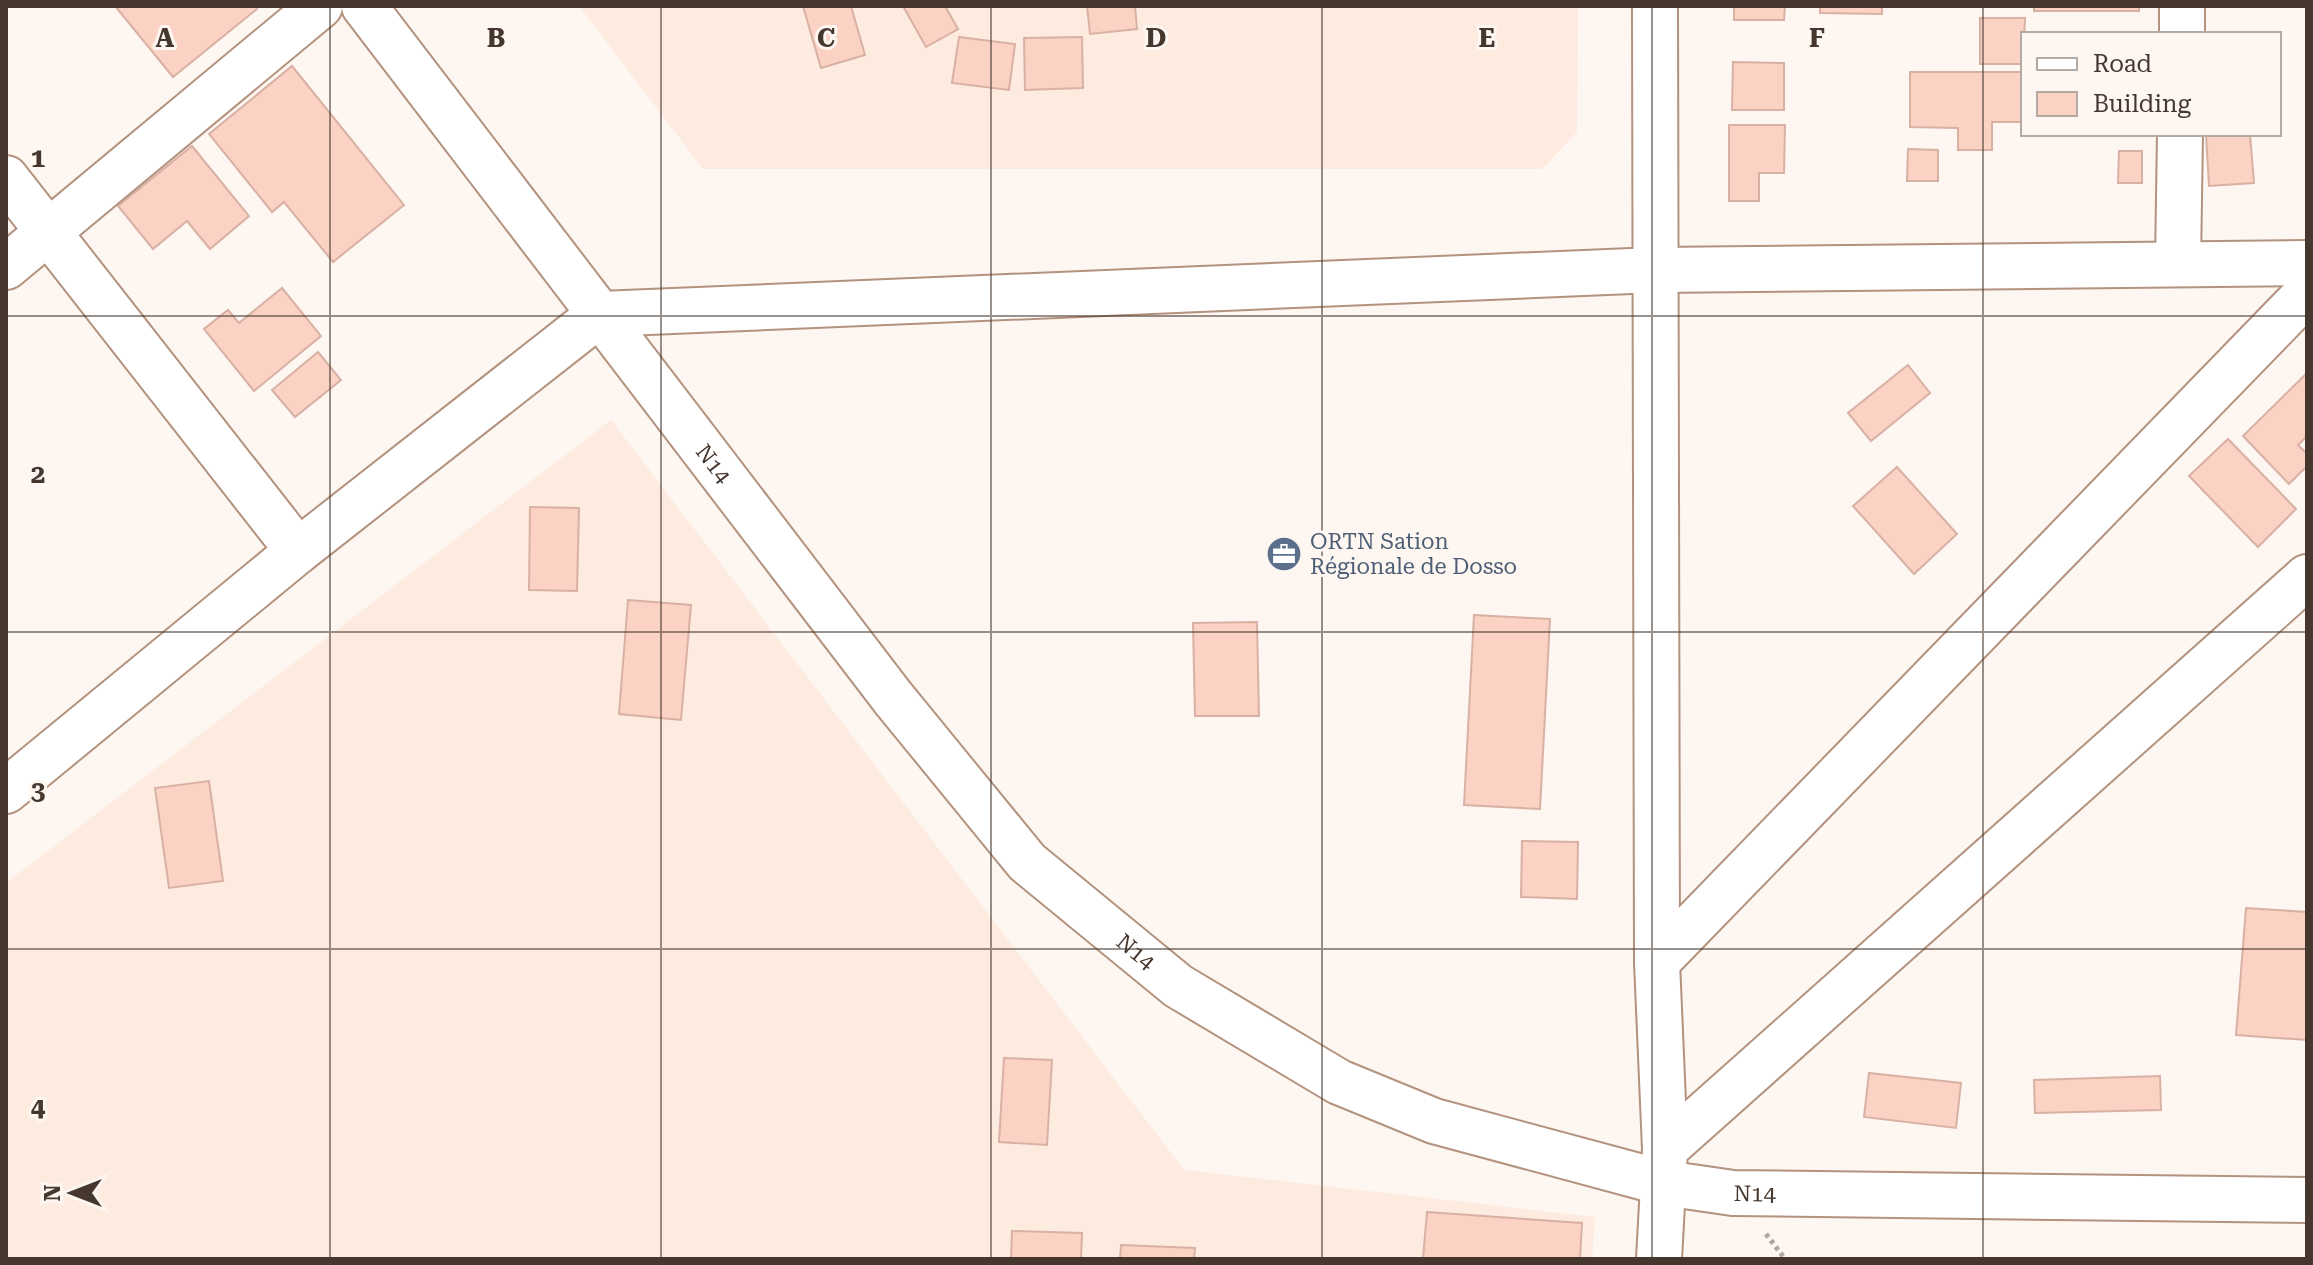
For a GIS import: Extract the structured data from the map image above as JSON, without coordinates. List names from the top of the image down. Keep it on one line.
{"streets":{"street":["N14"]},"places":{"office":["ORTN Sation Régionale de Dosso"]},"legend":["Road","Building"],"north":"left","grid":{"columns":["A","B","C","D","E","F"],"rows":["1","2","3","4"]}}
